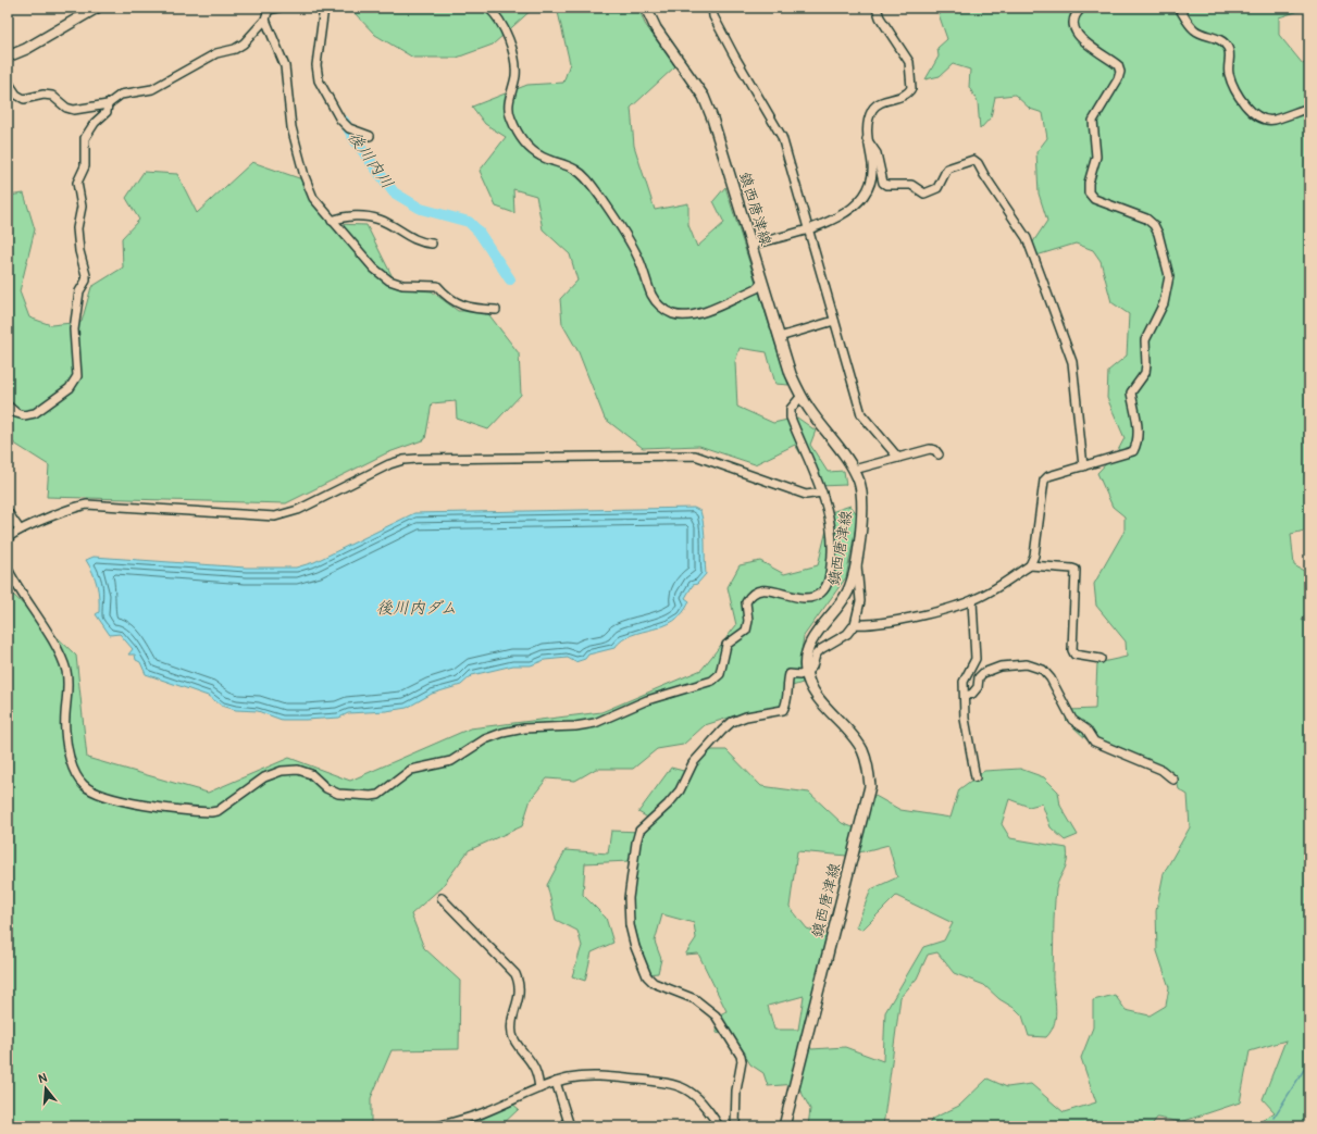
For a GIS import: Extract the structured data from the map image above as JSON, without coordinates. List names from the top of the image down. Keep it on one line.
{"streets":{"main road":["鎮西唐津線"]},"water":["後川内川","後川内ダム"],"north":"top"}
